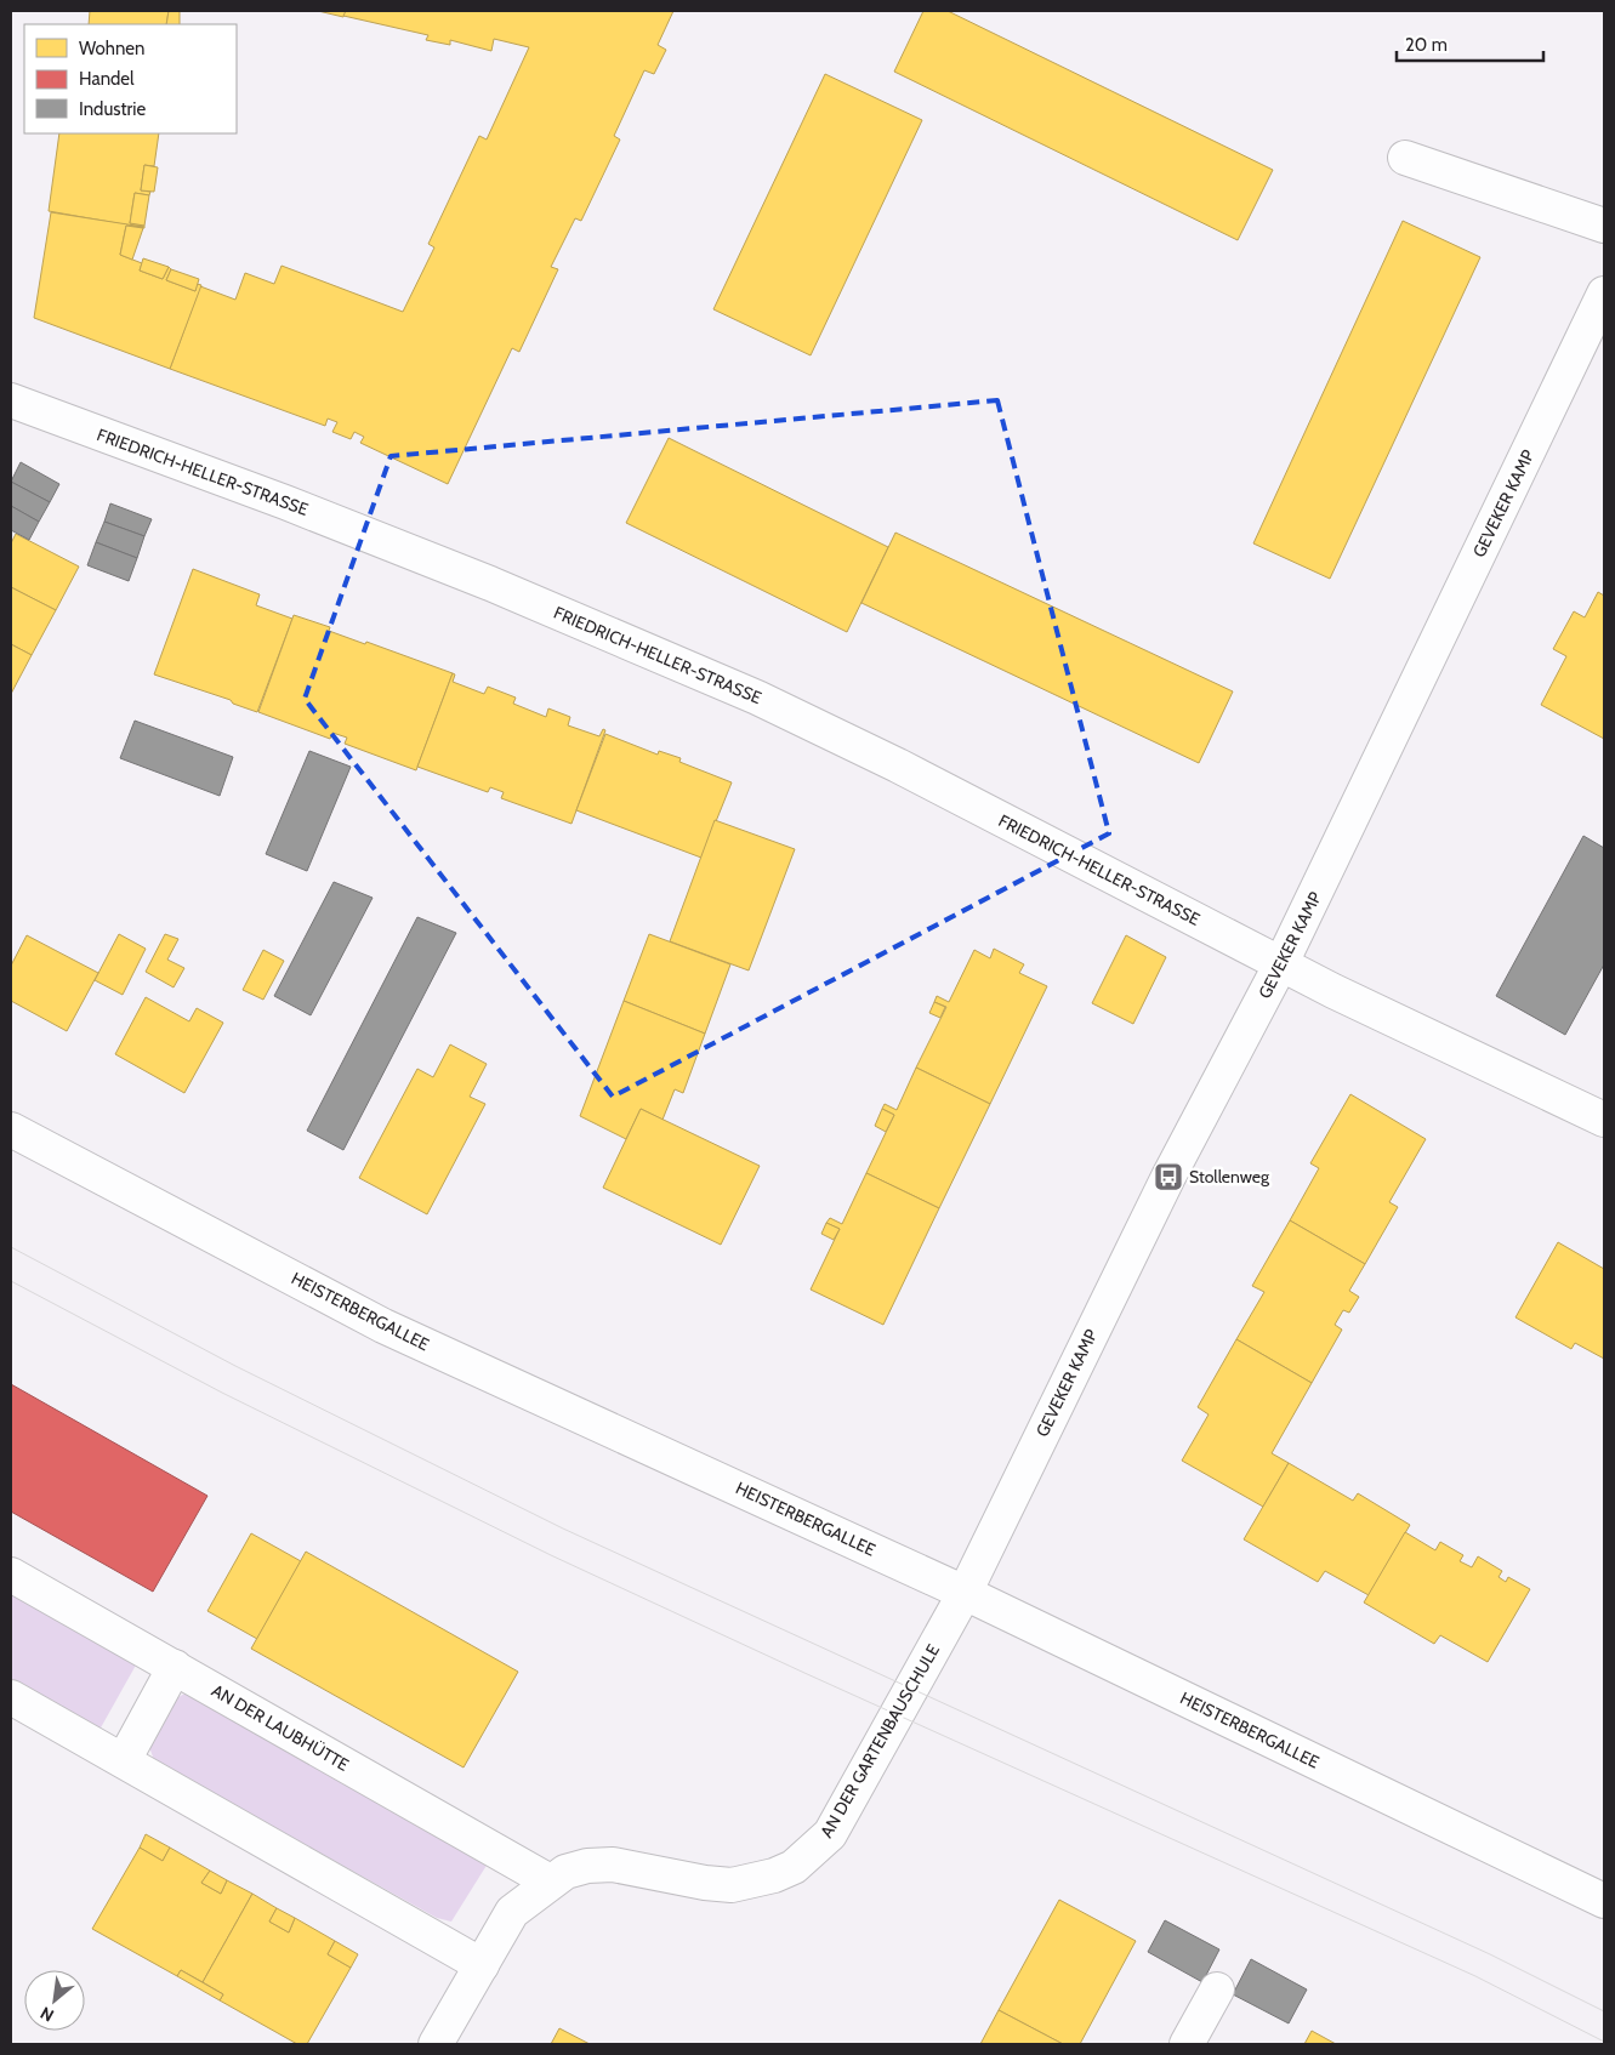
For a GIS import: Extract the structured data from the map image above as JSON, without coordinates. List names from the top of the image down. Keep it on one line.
{"streets":{"street":["FRIEDRICH-HELLER-STRASSE","GEVEKER KAMP","HEISTERBERGALLEE","AN DER LAUBHÜTTE","AN DER GARTENBAUSCHULE"]},"crossings":[["FRIEDRICH-HELLER-STRASSE","GEVEKER KAMP"],["GEVEKER KAMP","HEISTERBERGALLEE"],["GEVEKER KAMP","AN DER GARTENBAUSCHULE"],["HEISTERBERGALLEE","AN DER GARTENBAUSCHULE"],["AN DER LAUBHÜTTE","AN DER GARTENBAUSCHULE"]],"places":{"bus stop":["Stollenweg"]},"legend":["Wohnen","Handel","Industrie"],"scale_bar":"20 m","north":"bottom left"}
